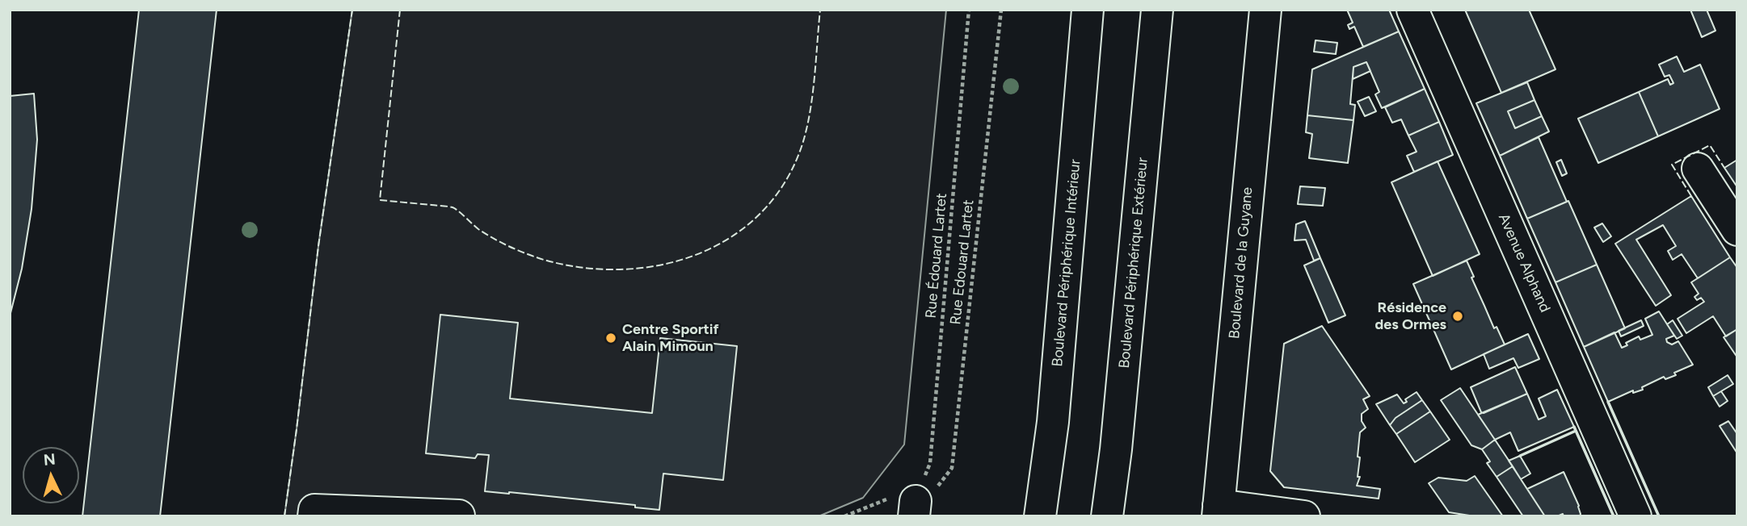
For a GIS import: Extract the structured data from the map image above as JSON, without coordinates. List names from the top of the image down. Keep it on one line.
{"streets":{"main road":["Boulevard Périphérique Intérieur","Boulevard Périphérique Extérieur","Boulevard de la Guyane","Avenue Alphand"],"path":["Rue Édouard Lartet","Rue Edouard Lartet"]},"crossings":[["Rue Édouard Lartet","Rue Edouard Lartet"]],"places":["Résidence des Ormes","Centre Sportif Alain Mimoun"],"north":"top"}
